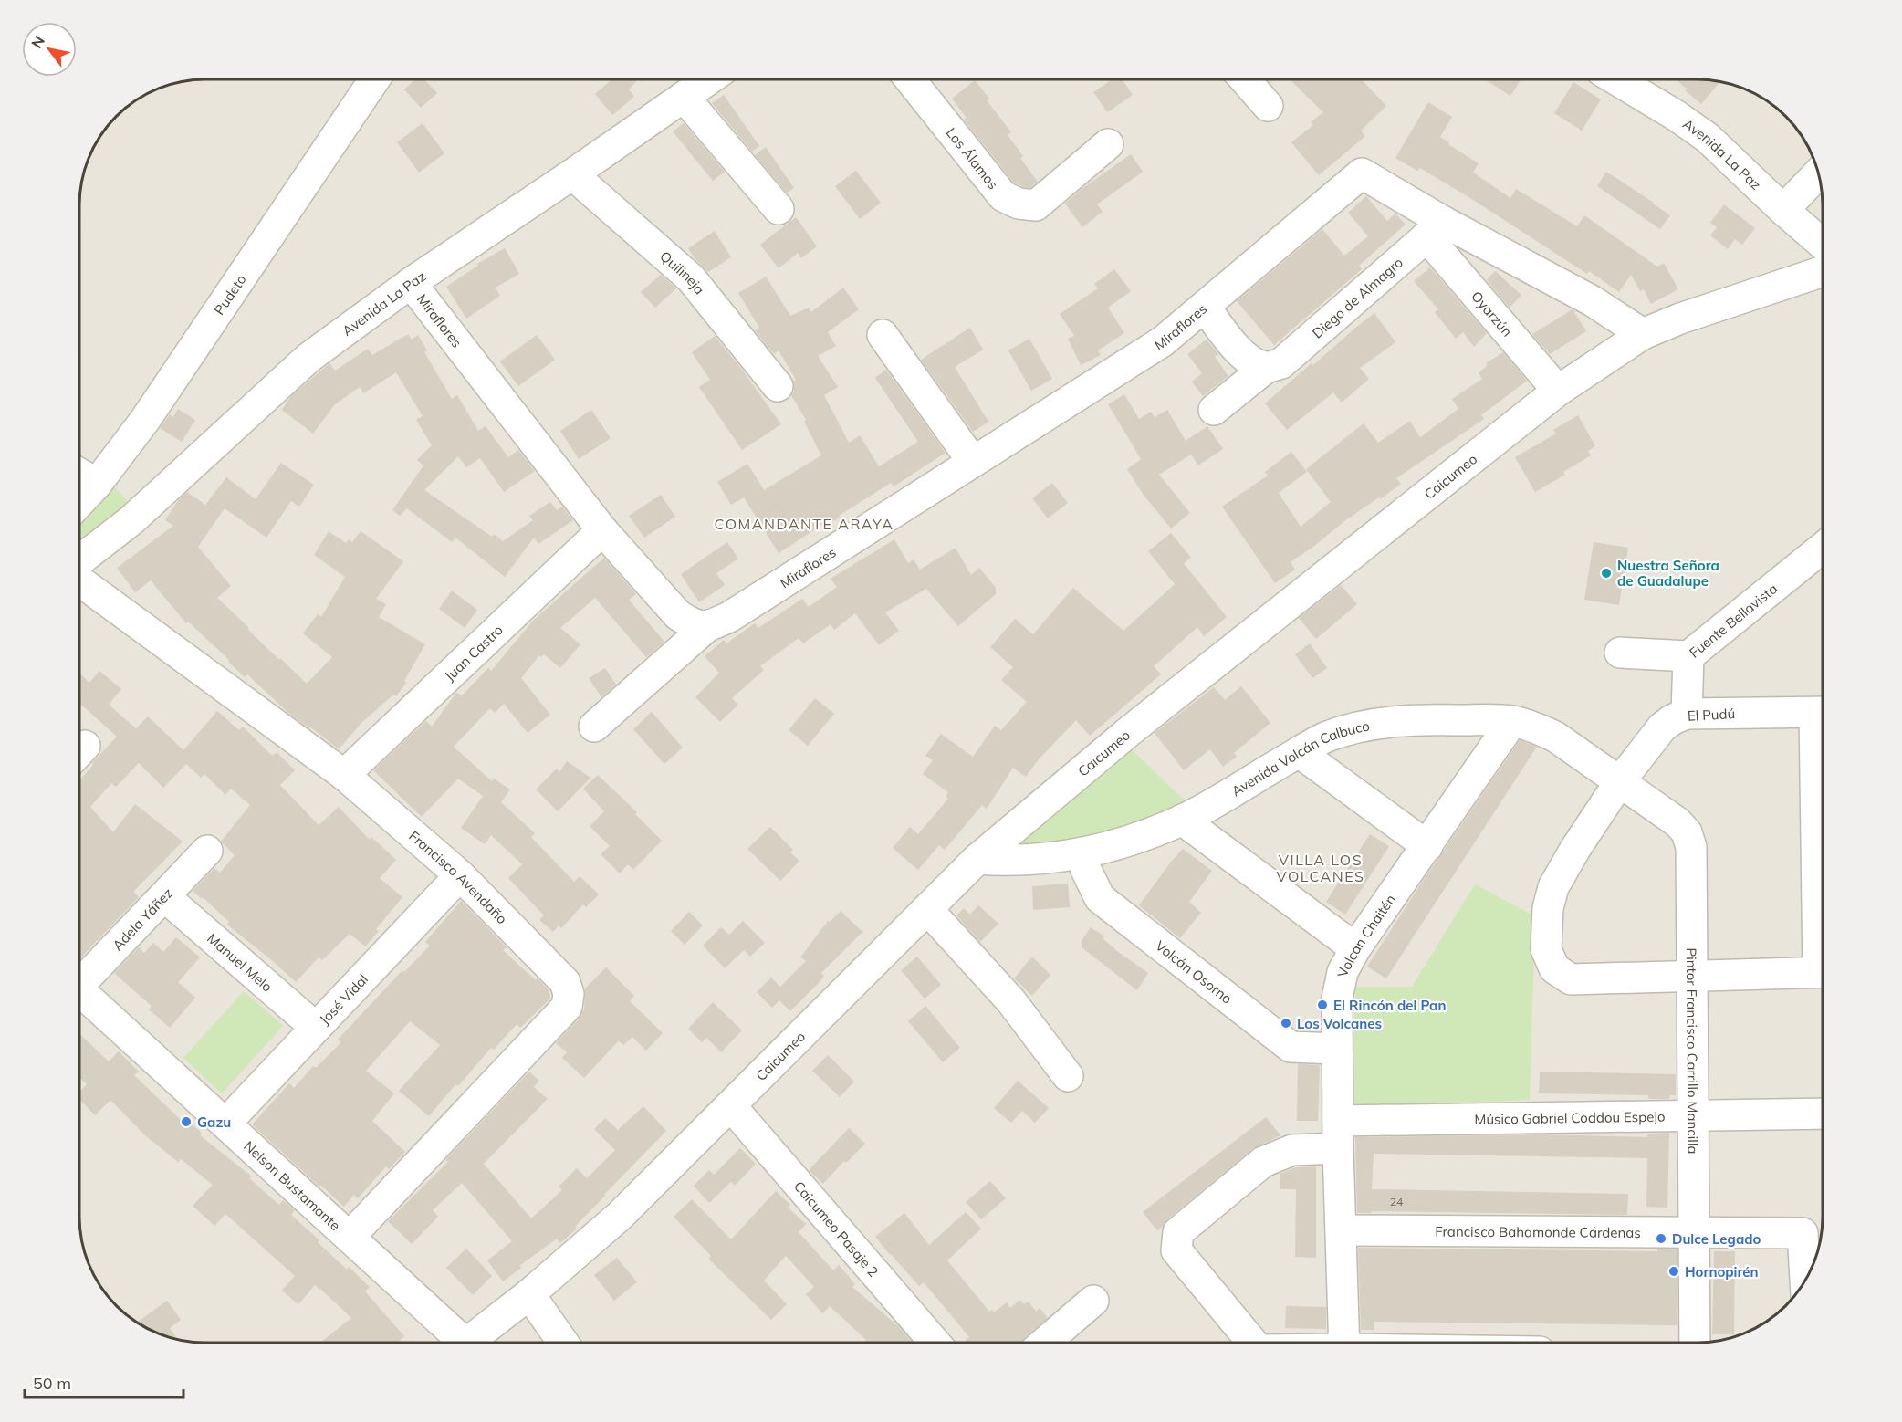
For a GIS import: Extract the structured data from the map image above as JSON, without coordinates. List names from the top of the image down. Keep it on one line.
{"streets":{"street":["Avenida La Paz","Los Álamos","Quilineja","Pudeto","Diego de Almagro","Oyarzún","Miraflores","Caicumeo","Fuente Bellavista","Juan Castro","El Pudú","Avenida Volcán Calbuco","Francisco Avendaño","Adela Yáñez","Volcan Chaitén","Manuel Melo","Volcán Osorno","José Vidal","Pintor Francisco Carrillo Mancilla","Músico Gabriel Coddou Espejo","Nelson Bustamante","Caicumeo Pasaje 2","Francisco Bahamonde Cárdenas"]},"crossings":[["Avenida La Paz","Quilineja"],["Avenida La Paz","Miraflores"],["Diego de Almagro","Oyarzún"],["Diego de Almagro","Miraflores"],["Oyarzún","Miraflores"],["Oyarzún","Caicumeo"],["Miraflores","Caicumeo"],["Miraflores","Juan Castro"],["Caicumeo","Avenida Volcán Calbuco"],["Caicumeo","Caicumeo Pasaje 2"],["Juan Castro","Francisco Avendaño"],["El Pudú","Avenida Volcán Calbuco"],["El Pudú","Pintor Francisco Carrillo Mancilla"],["Avenida Volcán Calbuco","Volcan Chaitén"],["Avenida Volcán Calbuco","Volcán Osorno"],["Avenida Volcán Calbuco","Pintor Francisco Carrillo Mancilla"],["Francisco Avendaño","José Vidal"],["Francisco Avendaño","Nelson Bustamante"],["Adela Yáñez","Manuel Melo"],["Volcan Chaitén","Volcán Osorno"],["Volcan Chaitén","Músico Gabriel Coddou Espejo"],["Volcan Chaitén","Francisco Bahamonde Cárdenas"],["Manuel Melo","José Vidal"],["José Vidal","Nelson Bustamante"],["Pintor Francisco Carrillo Mancilla","Músico Gabriel Coddou Espejo"],["Pintor Francisco Carrillo Mancilla","Francisco Bahamonde Cárdenas"]],"districts":["COMANDANTE ARAYA","VILLA LOS VOLCANES"],"places":["Nuestra Señora de Guadalupe","El Rincón del Pan","Los Volcanes","Gazu","Dulce Legado","Hornopirén"],"house_numbers":["24"],"scale_bar":"50 m","north":"top left"}
